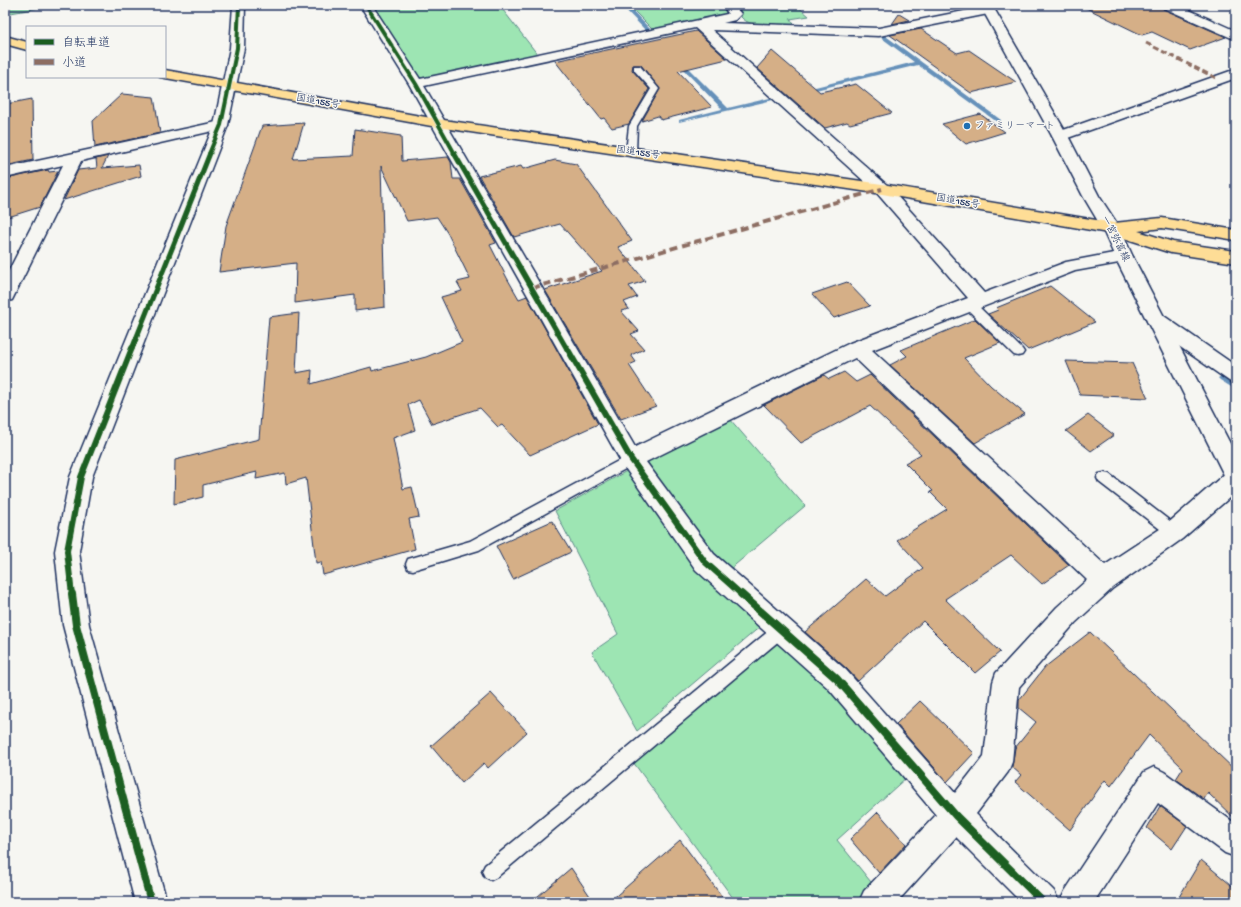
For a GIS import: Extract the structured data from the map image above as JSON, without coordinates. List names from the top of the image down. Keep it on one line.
{"streets":{"highway":["国道155号"],"street":["一宮弥富線"]},"crossings":[["国道155号","一宮弥富線"]],"places":["ファミリーマート"],"legend":["自転車道","小道"]}
